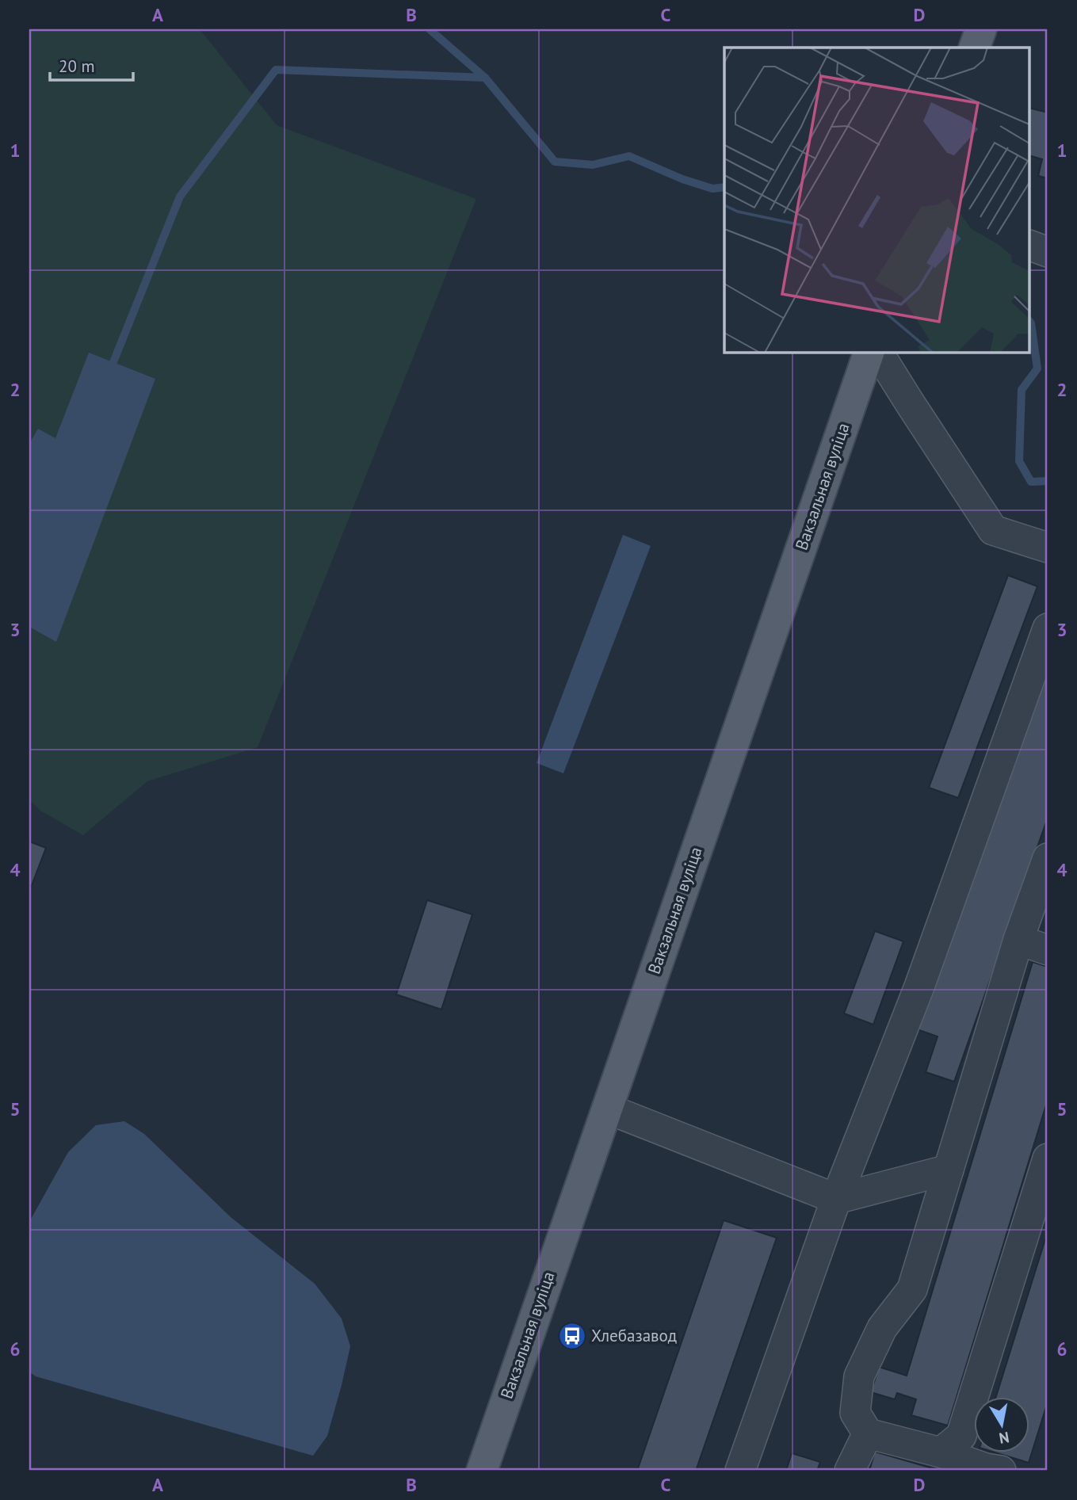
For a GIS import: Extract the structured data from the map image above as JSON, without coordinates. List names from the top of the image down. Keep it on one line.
{"streets":{"main road":["Вакзальная вуліца"]},"places":{"bus stop":["Хлебазавод"]},"scale_bar":"20 m","north":"bottom","grid":{"columns":["A","B","C","D"],"rows":["1","2","3","4","5","6"]}}
